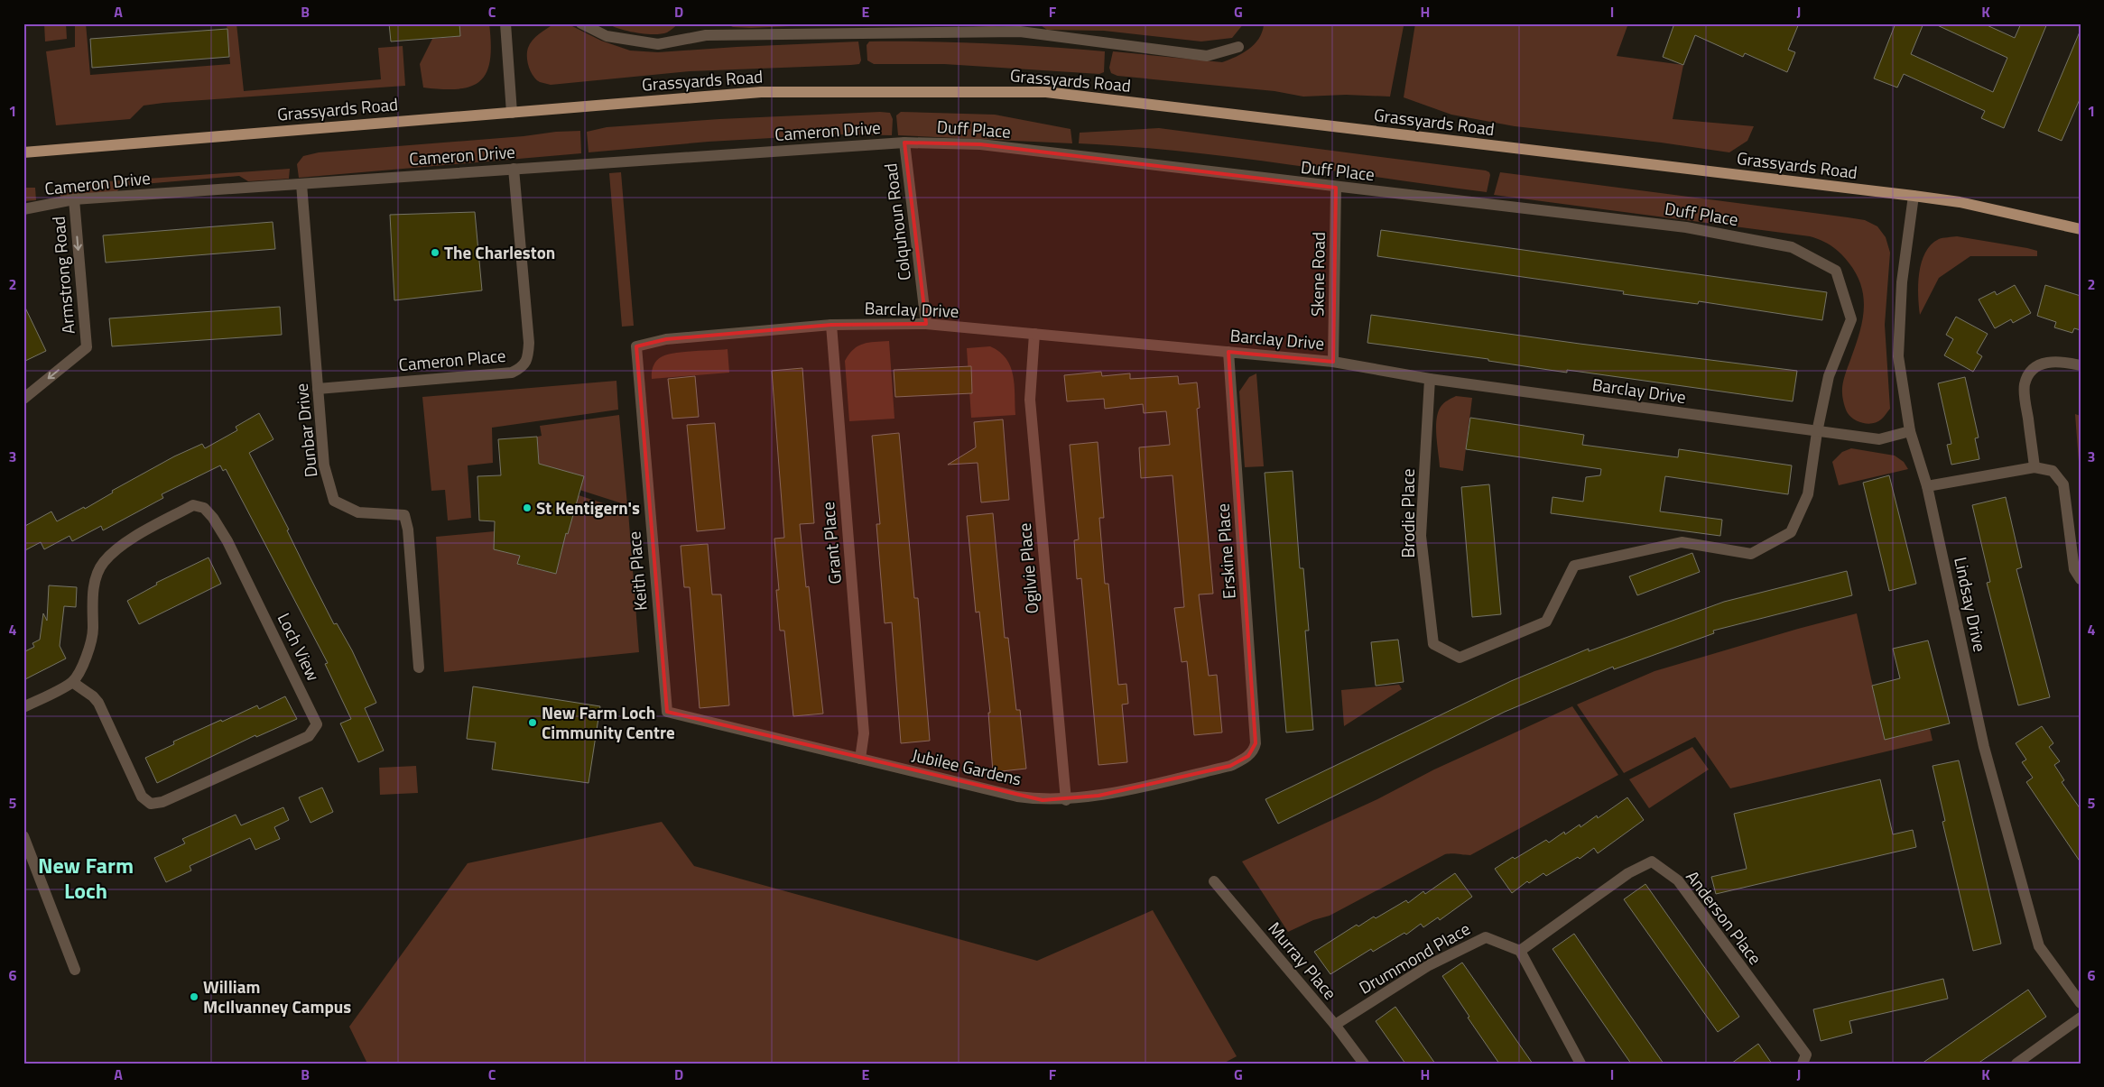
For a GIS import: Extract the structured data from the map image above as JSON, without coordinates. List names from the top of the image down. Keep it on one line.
{"streets":{"main road":["Grassyards Road"],"street":["Duff Place","Cameron Drive","Colquhoun Road","Skene Road","Armstrong Road","Barclay Drive","Cameron Place","Dunbar Drive","Brodie Place","Grant Place","Erskine Place","Ogilvie Place","Keith Place","Lindsay Drive","Loch View","Jubilee Gardens","Anderson Place","Drummond Place","Murray Place"]},"crossings":[["Grassyards Road","Lindsay Drive"],["Duff Place","Cameron Drive"],["Duff Place","Colquhoun Road"],["Duff Place","Skene Road"],["Duff Place","Barclay Drive"],["Duff Place","Brodie Place"],["Cameron Drive","Colquhoun Road"],["Cameron Drive","Armstrong Road"],["Cameron Drive","Cameron Place"],["Cameron Drive","Dunbar Drive"],["Colquhoun Road","Barclay Drive"],["Skene Road","Barclay Drive"],["Barclay Drive","Brodie Place"],["Barclay Drive","Grant Place"],["Barclay Drive","Erskine Place"],["Barclay Drive","Ogilvie Place"],["Barclay Drive","Keith Place"],["Barclay Drive","Lindsay Drive"],["Cameron Place","Dunbar Drive"],["Grant Place","Jubilee Gardens"],["Erskine Place","Jubilee Gardens"],["Ogilvie Place","Jubilee Gardens"],["Keith Place","Jubilee Gardens"],["Anderson Place","Drummond Place"],["Drummond Place","Murray Place"]],"one_way":["Armstrong Road"],"districts":["New Farm Loch"],"places":["The Charleston","St Kentigern's","New Farm Loch Cimmunity Centre","William McIlvanney Campus"],"grid":{"columns":["A","B","C","D","E","F","G","H","I","J","K"],"rows":["1","2","3","4","5","6"]}}
